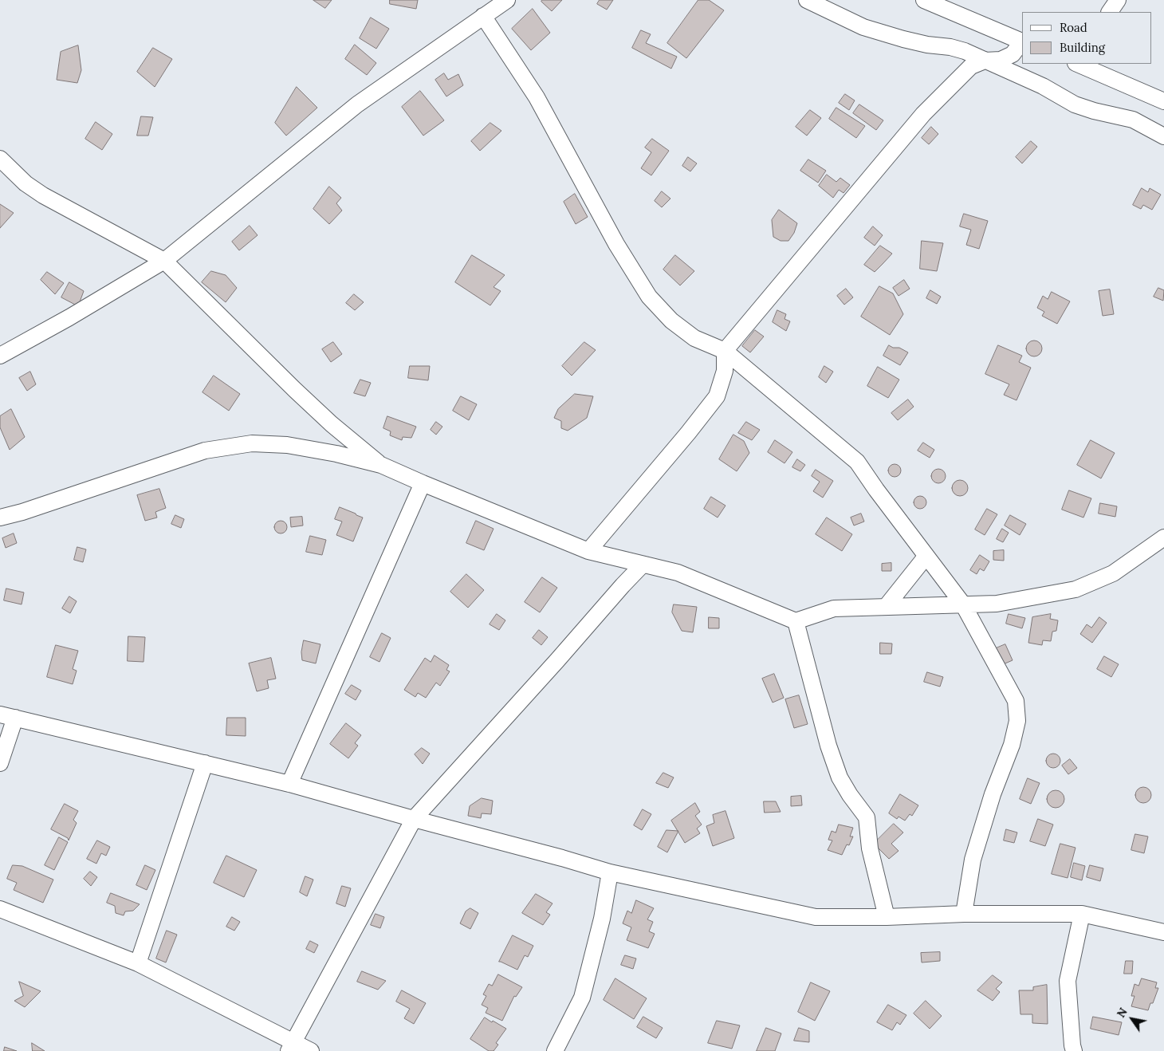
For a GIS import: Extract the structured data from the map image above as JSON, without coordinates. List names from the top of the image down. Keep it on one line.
{"legend":["Road","Building"],"north":"top left"}
